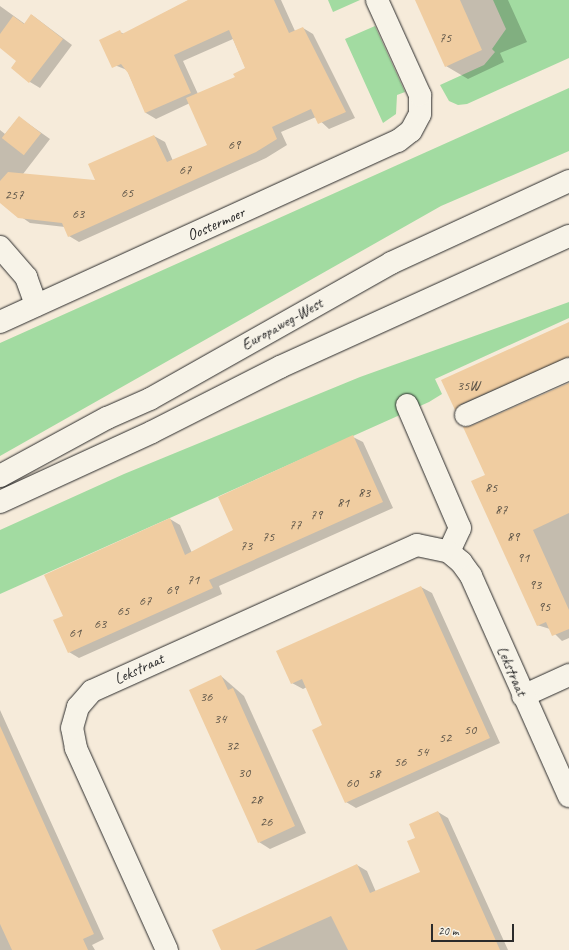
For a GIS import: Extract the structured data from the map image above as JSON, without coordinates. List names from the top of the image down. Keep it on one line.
{"streets":{"street":["Oostermoer","Europaweg-West","Lekstraat"]},"house_numbers":["75","69","67","65","257","63","35W","85","83","81","87","79","77","75","89","73","91","71","93","69","67","95","65","63","61","36","34","50","52","32","54","56","30","58","60","28","26"],"scale_bar":"20 m"}
